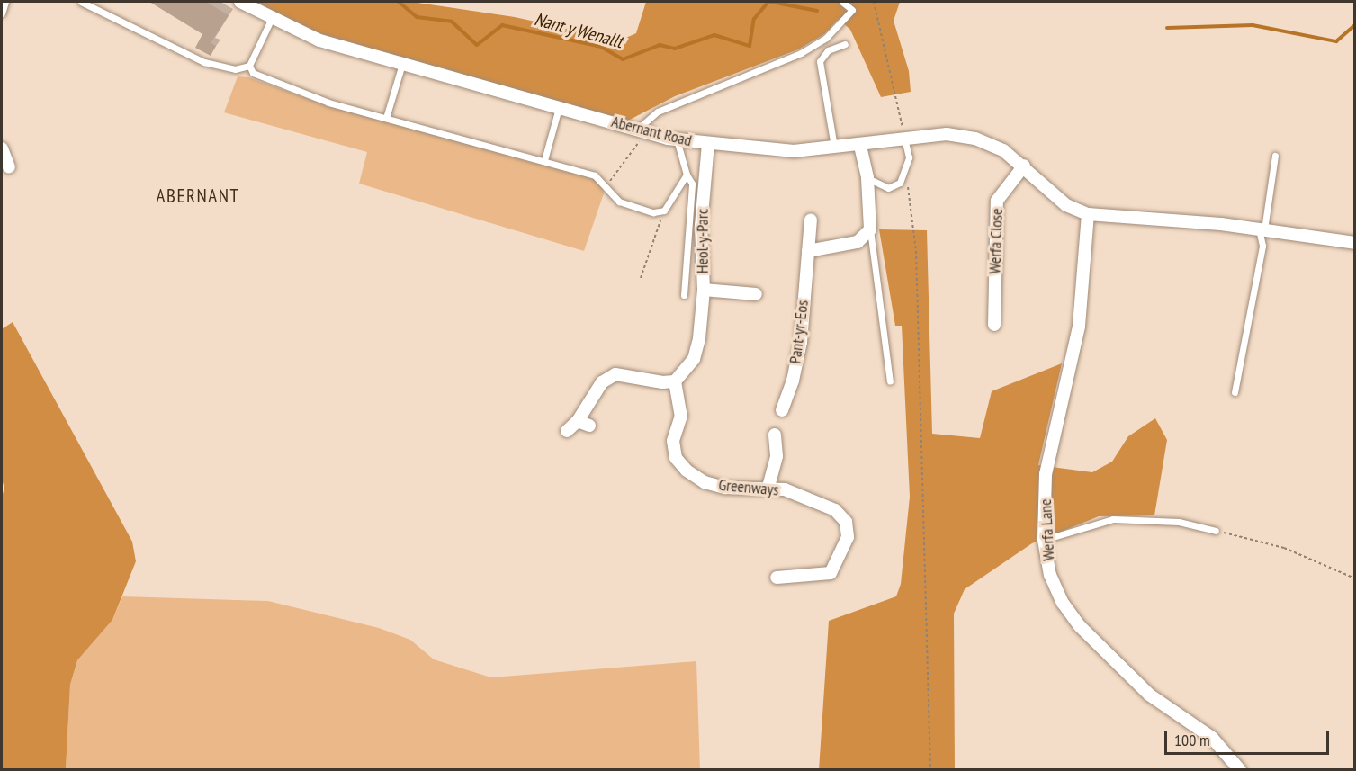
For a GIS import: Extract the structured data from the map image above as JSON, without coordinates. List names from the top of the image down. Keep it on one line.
{"streets":{"street":["Abernant Road","Heol-y-Parc","Werfa Close","Pant-yr-Eos","Greenways","Werfa Lane"]},"crossings":[["Abernant Road","Heol-y-Parc"],["Abernant Road","Werfa Close"],["Abernant Road","Werfa Lane"],["Heol-y-Parc","Greenways"]],"districts":["ABERNANT"],"water":["Nant y Wenallt"],"scale_bar":"100 m"}
